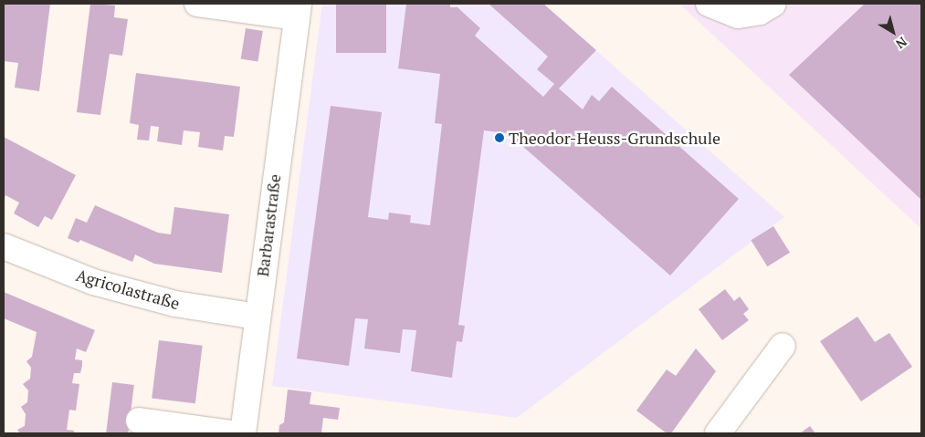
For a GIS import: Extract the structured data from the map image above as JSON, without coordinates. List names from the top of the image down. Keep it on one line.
{"streets":{"street":["Barbarastraße","Agricolastraße"]},"crossings":[["Barbarastraße","Agricolastraße"]],"places":["Theodor-Heuss-Grundschule"],"north":"bottom right"}
